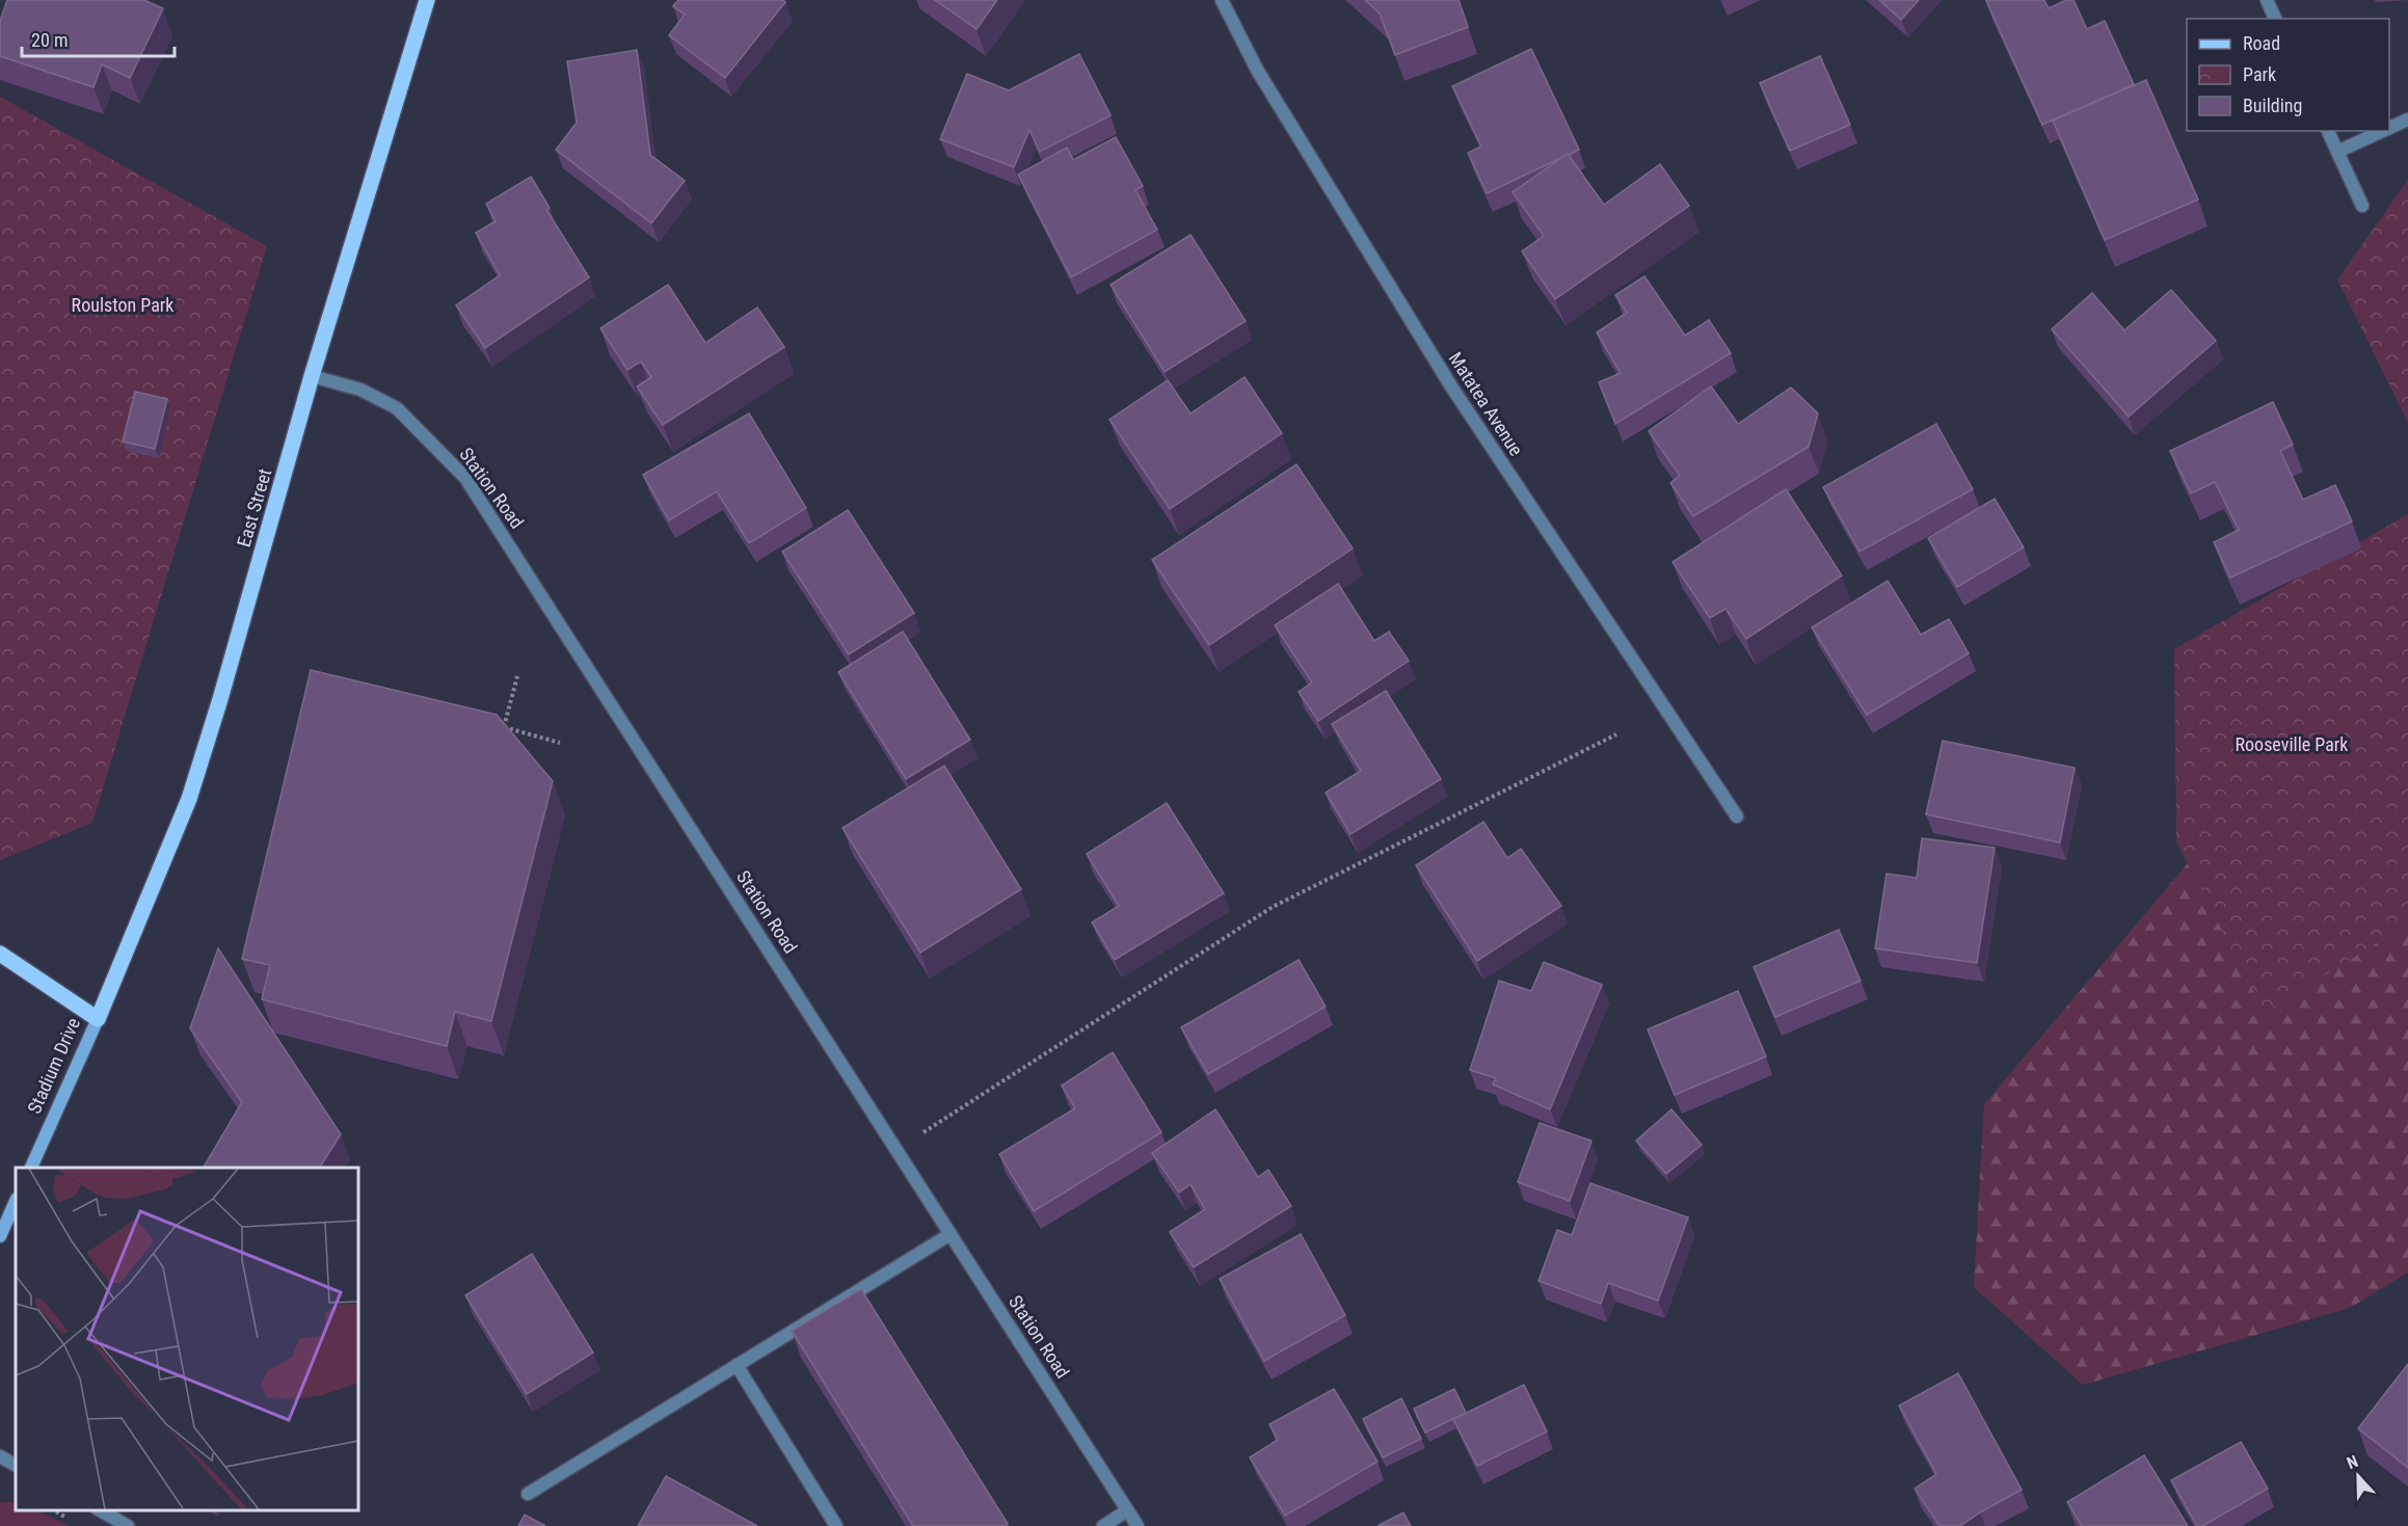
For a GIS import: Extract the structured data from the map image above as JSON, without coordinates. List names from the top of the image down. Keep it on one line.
{"streets":{"main road":["East Street","Stadium Drive"],"street":["Matatea Avenue","Station Road"]},"crossings":[["Station Road","East Street"],["East Street","Stadium Drive"]],"parks":["Roulston Park","Rooseville Park"],"legend":["Road","Park","Building"],"scale_bar":"20 m","north":"top"}
